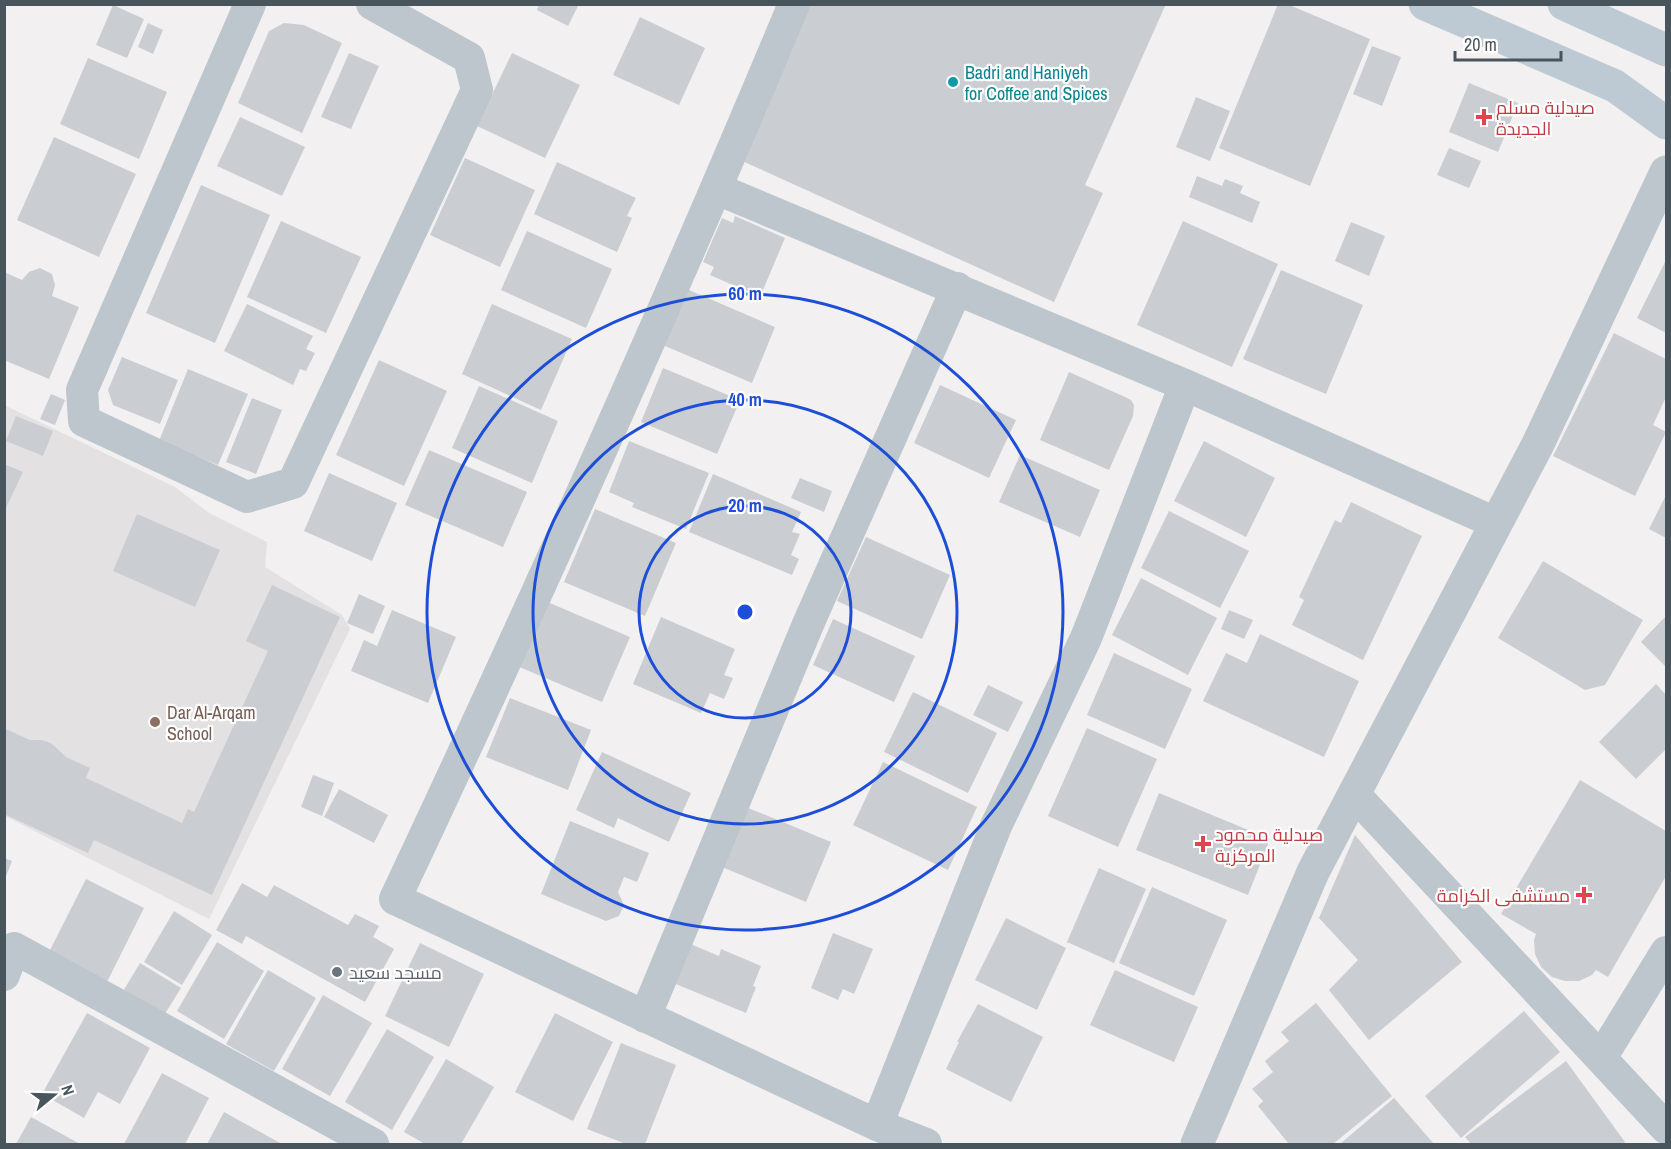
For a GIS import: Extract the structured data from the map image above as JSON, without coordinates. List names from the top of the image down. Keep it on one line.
{"places":{"other":["Badri and Haniyeh for Coffee and Spices","Dar Al-Arqam School","مسجد سعيد"],"health":["صيدلية مسلم الجديدة","صيدلية محمود المركزية","مستشفى الكرامة"]},"scale_bar":"20 m","north":"right","rings":["60 m","40 m","20 m"]}
